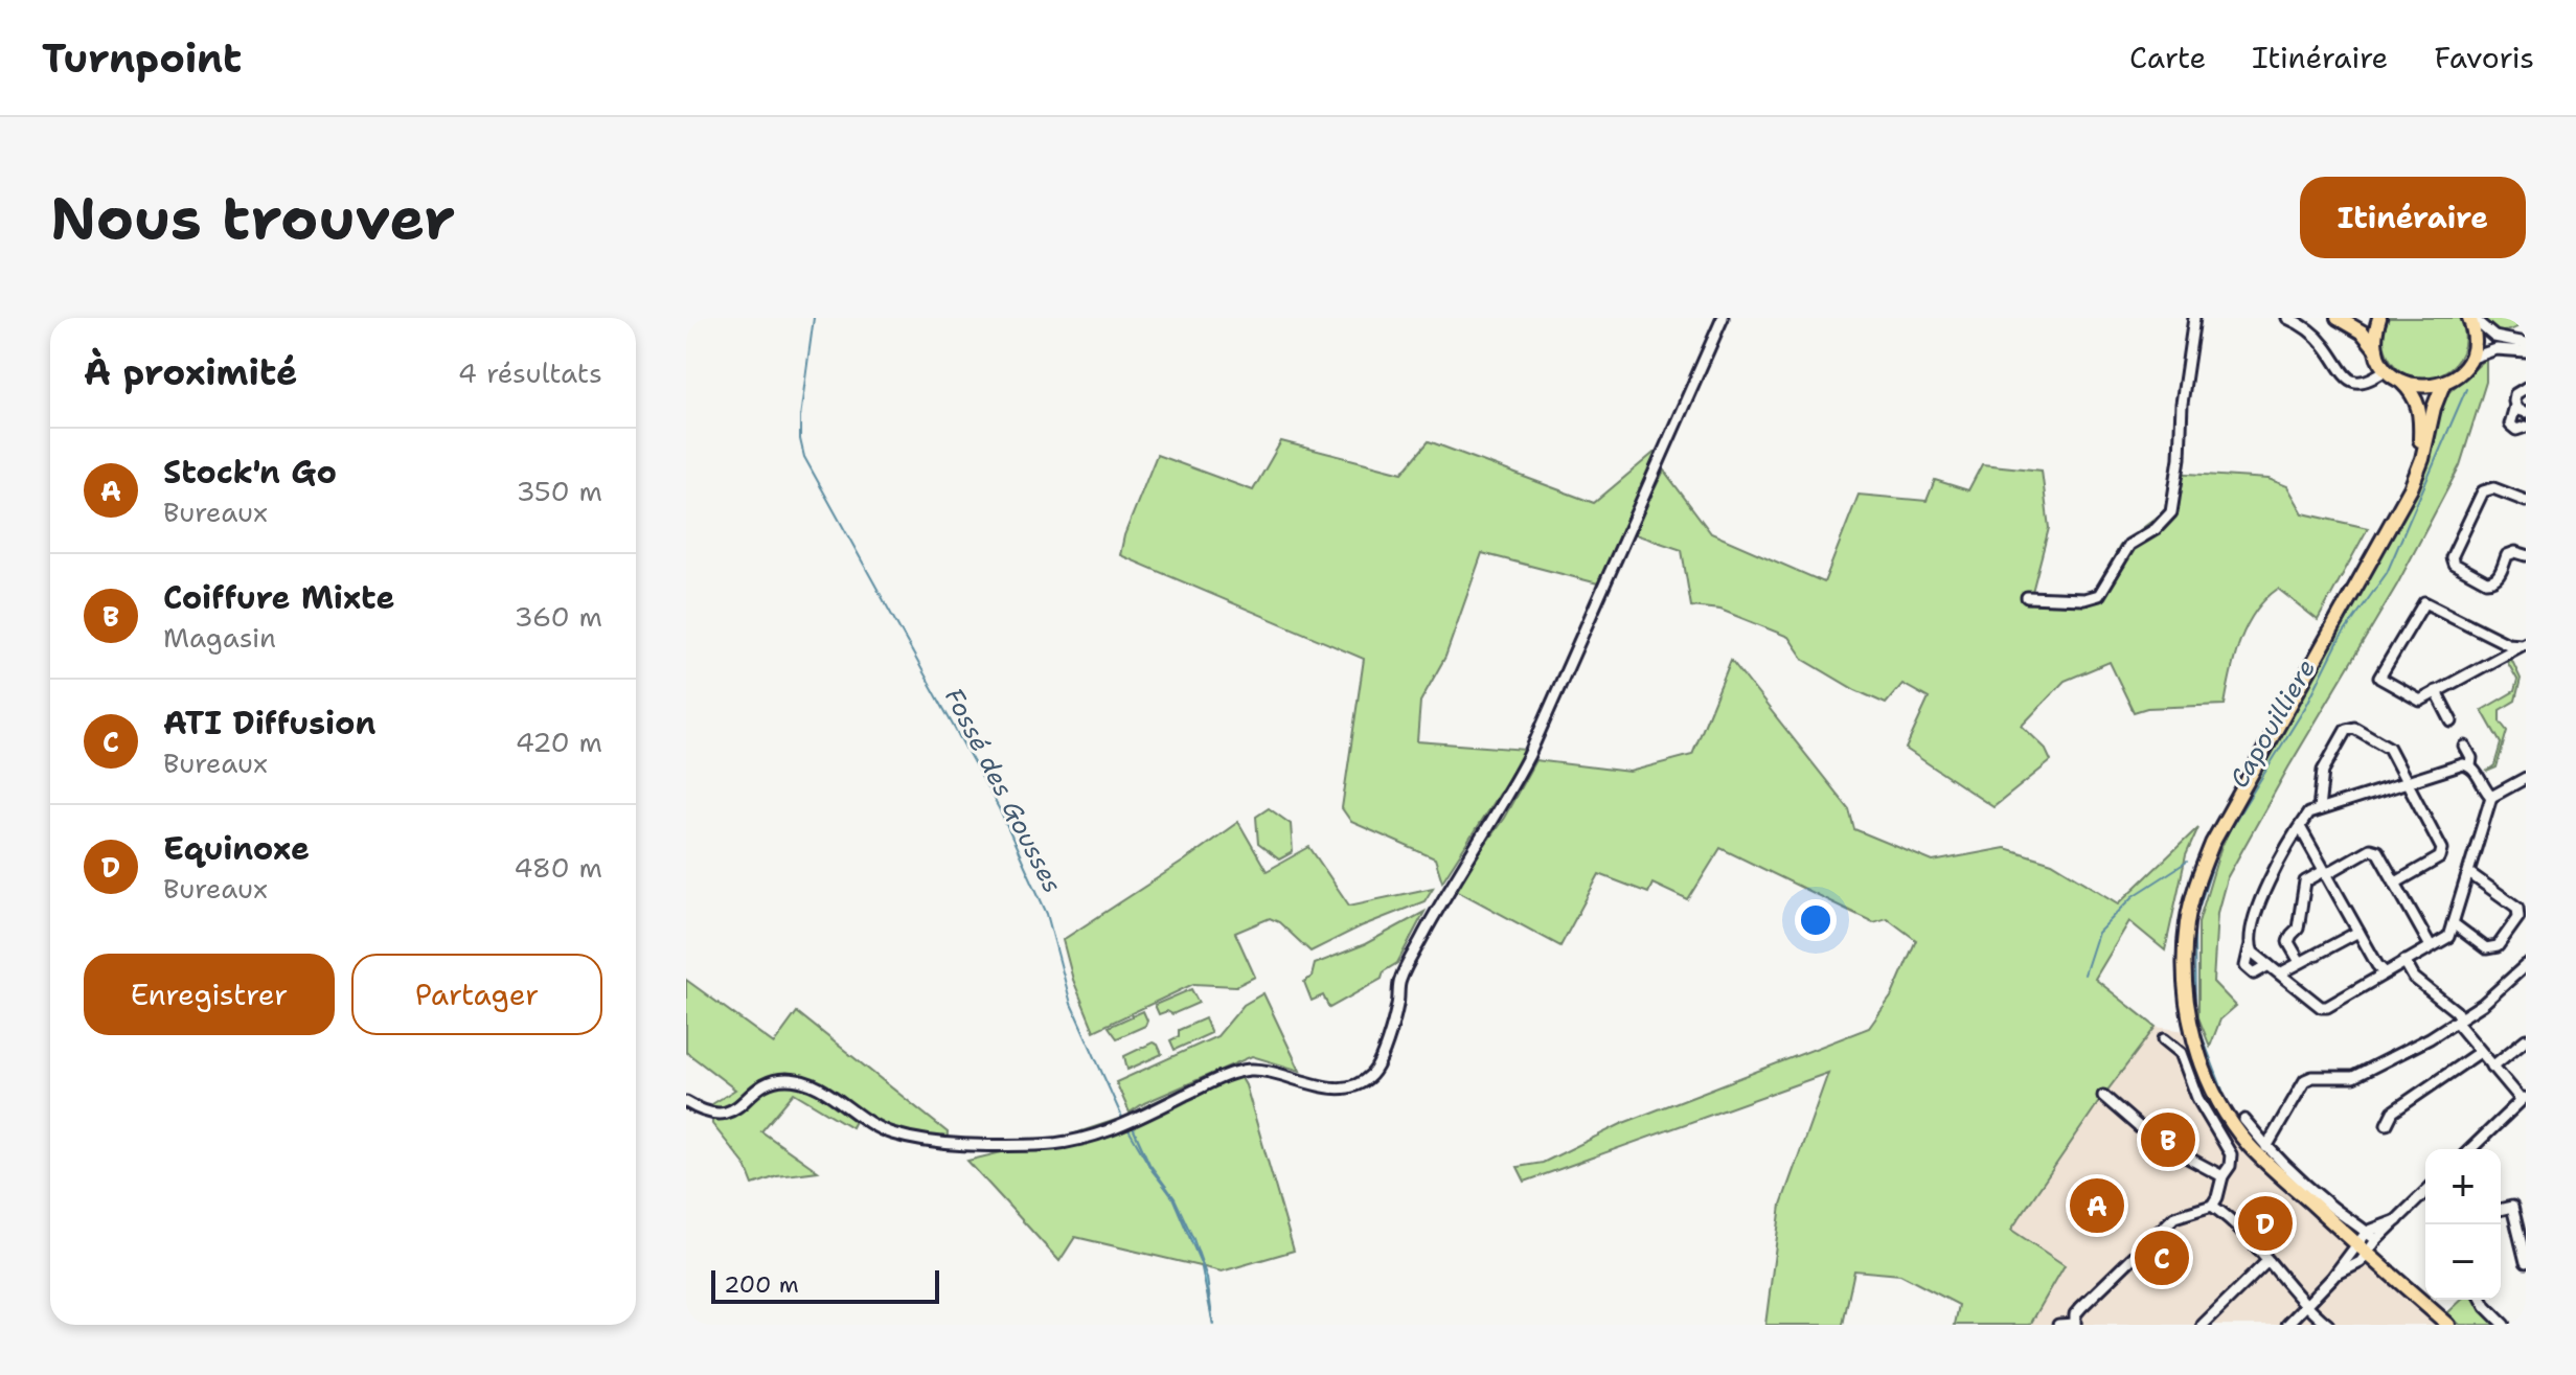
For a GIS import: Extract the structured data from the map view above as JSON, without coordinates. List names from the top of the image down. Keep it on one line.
{"water":["Capouilliere","Fossé des Gousses"],"scale_bar":"200 m","page":{"header":"Turnpoint","nav":["Carte","Itinéraire","Favoris"],"buttons":["Itinéraire",["Enregistrer","Partager"]],"title":"Nous trouver","heading":["À proximité","4 résultats"],"list":[{"mark":"A","name":"Stock'n Go","note":"Bureaux","value":"350 m"},{"mark":"B","name":"Coiffure Mixte","note":"Magasin","value":"360 m"},{"mark":"C","name":"ATI Diffusion","note":"Bureaux","value":"420 m"},{"mark":"D","name":"Equinoxe","note":"Bureaux","value":"480 m"}],"pins":["B","A","D","C"],"map_buttons":["+","−"],"scale":"200 m"}}
